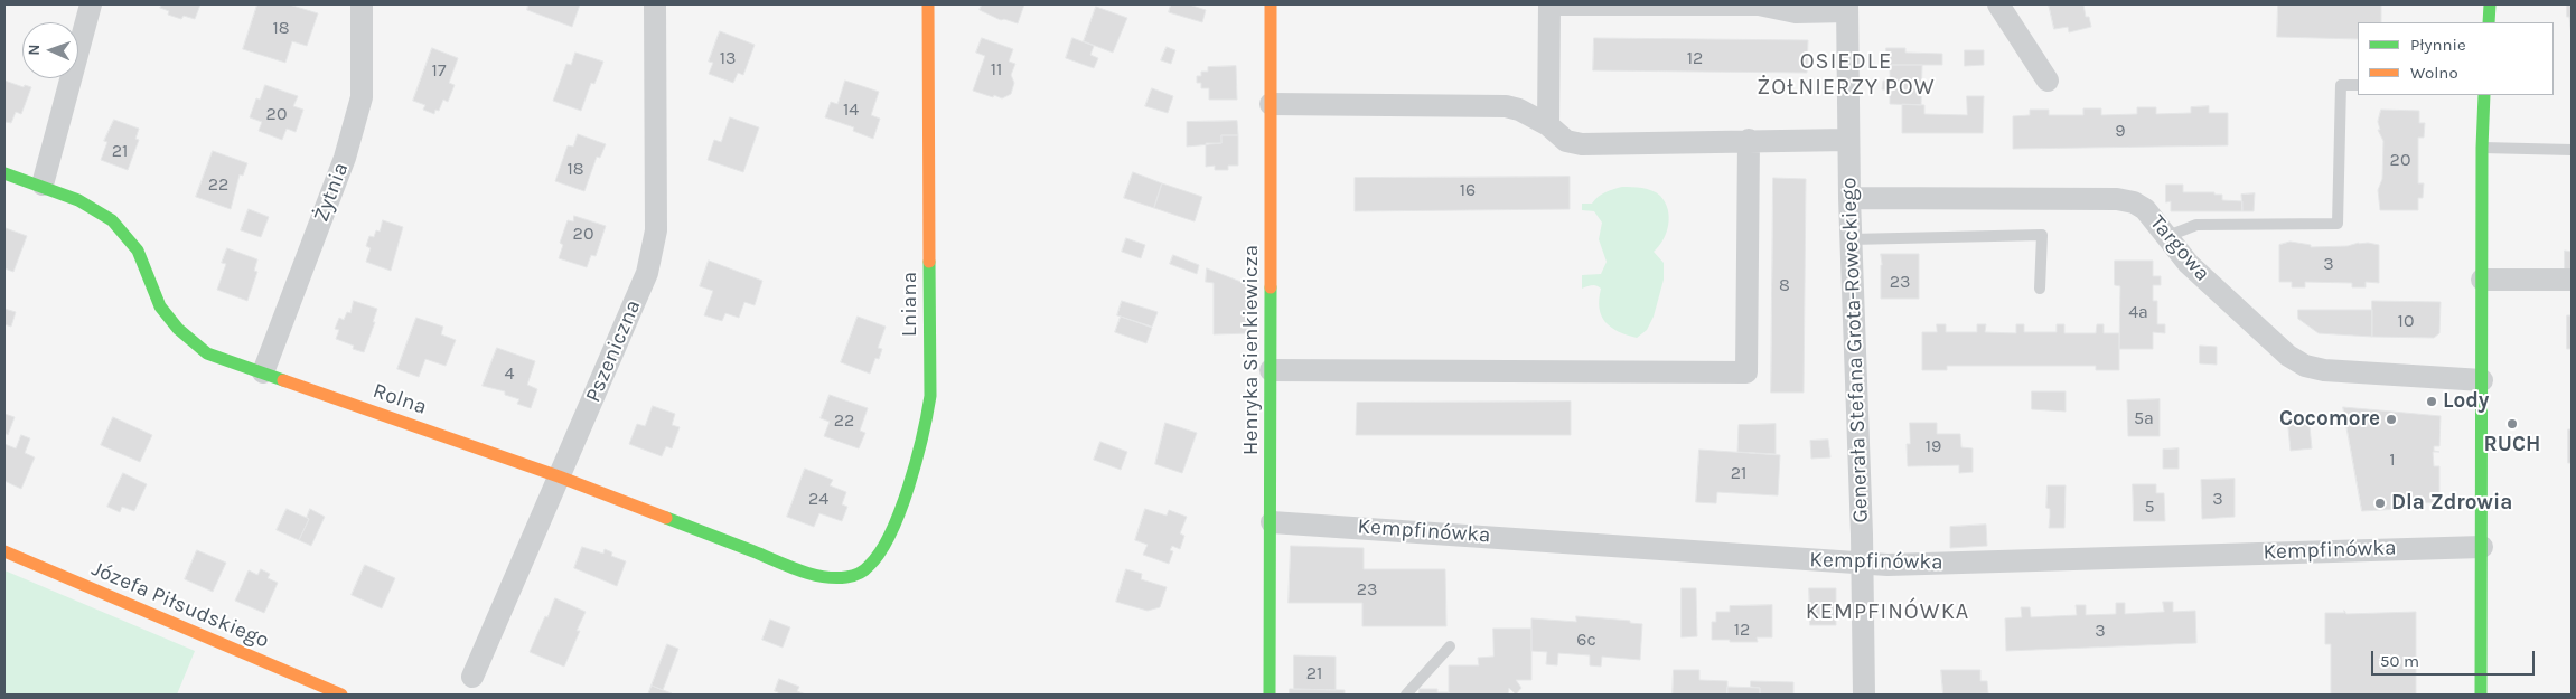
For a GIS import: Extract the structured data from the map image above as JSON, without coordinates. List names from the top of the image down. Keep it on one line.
{"streets":{"street":["Żytnia","Targowa","Lniana","Henryka Sienkiewicza","Generała Stefana Grota-Roweckiego","Pszeniczna","Rolna","Kempfinówka","Józefa Piłsudskiego"]},"crossings":[["Żytnia","Rolna"],["Targowa","Generała Stefana Grota-Roweckiego"],["Lniana","Rolna"],["Henryka Sienkiewicza","Kempfinówka"],["Generała Stefana Grota-Roweckiego","Kempfinówka"],["Pszeniczna","Rolna"]],"districts":["OSIEDLE ŻOŁNIERZY POW","KEMPFINÓWKA"],"places":["Lody","Cocomore","RUCH","Dla Zdrowia"],"house_numbers":["18","13","12","11","17","14","20","9","21","20","18","22","16","20","3","23","8","4a","10","4","5a","22","19","1","21","24","3","5","23","12","3","6c","21"],"legend":["Płynnie","Wolno"],"scale_bar":"50 m","north":"left"}
